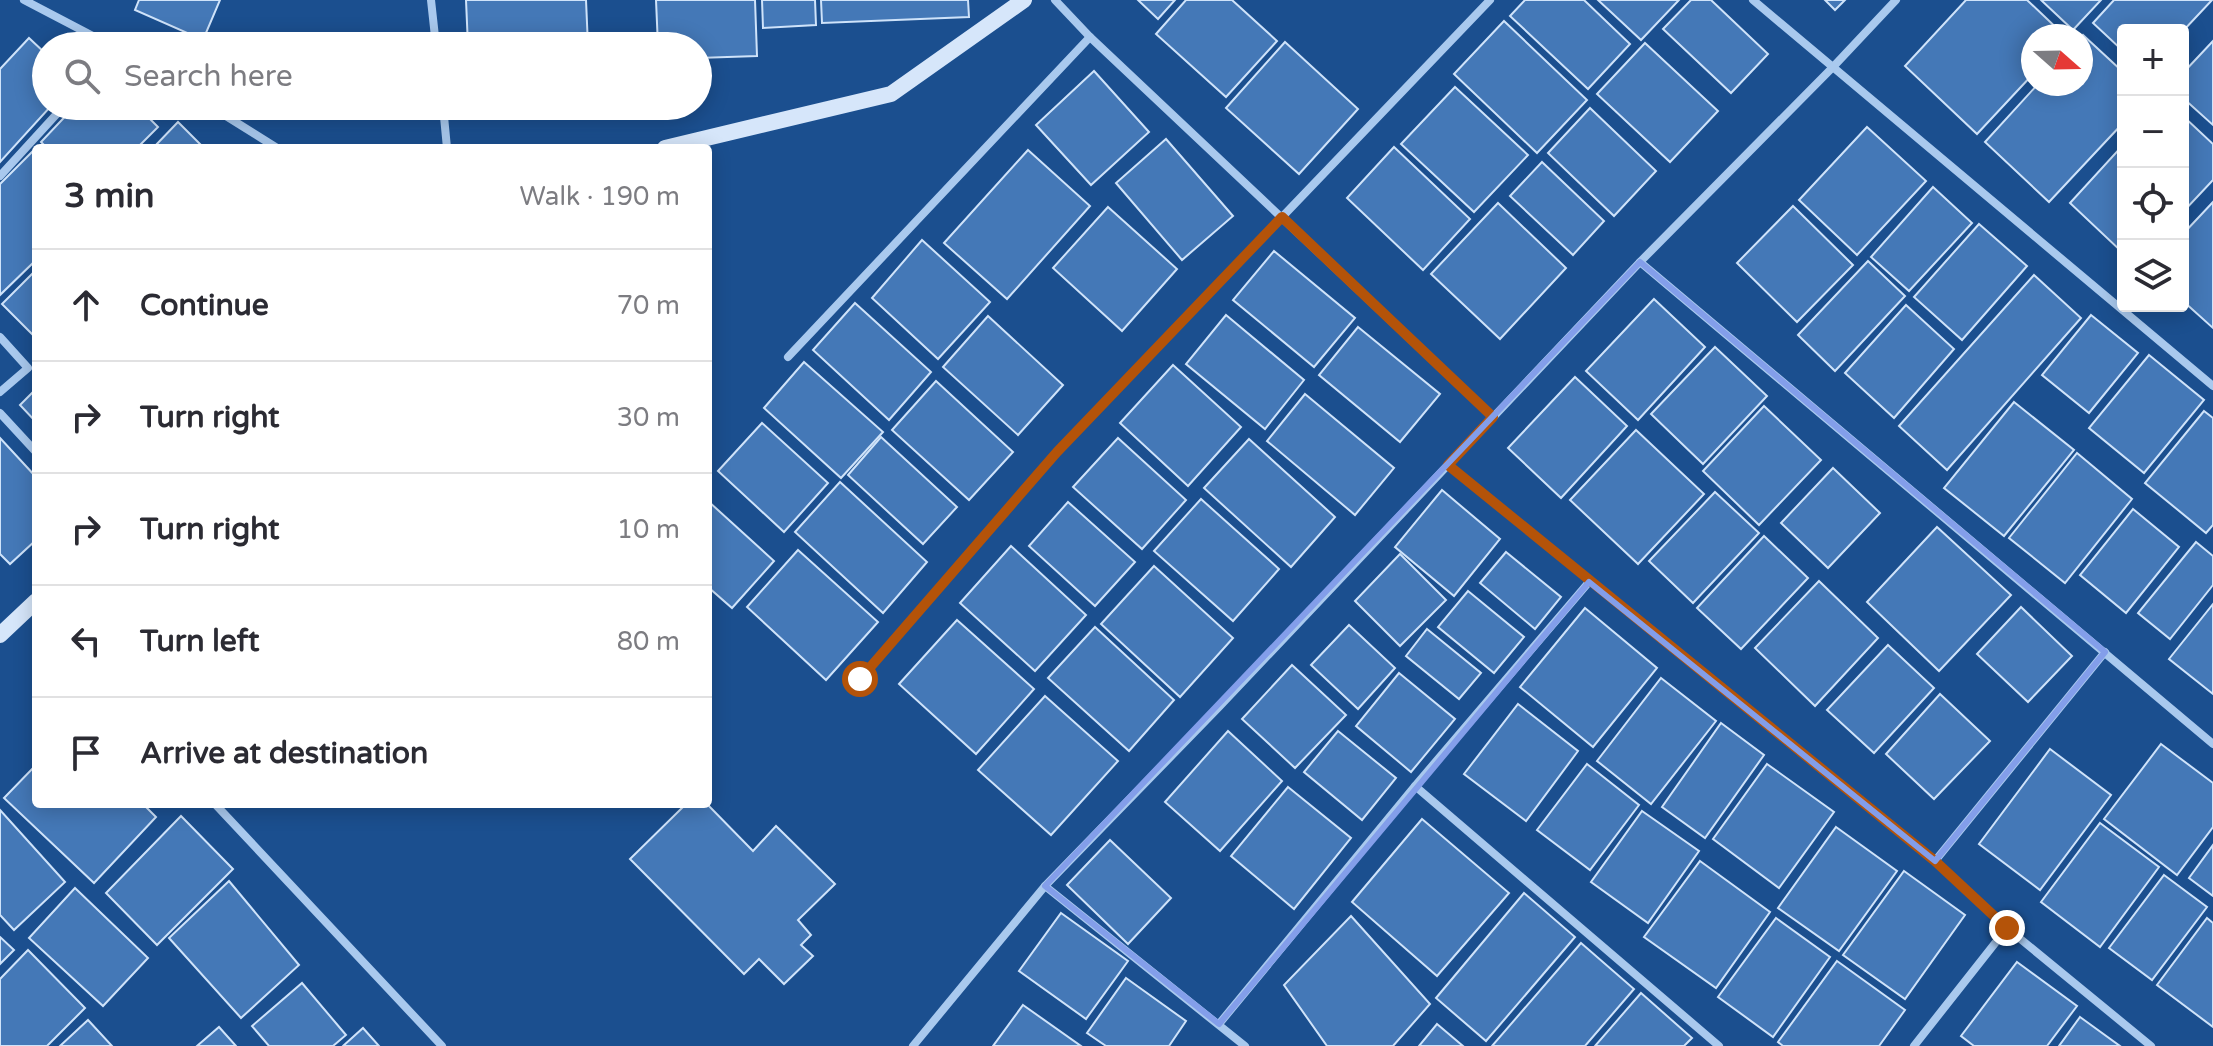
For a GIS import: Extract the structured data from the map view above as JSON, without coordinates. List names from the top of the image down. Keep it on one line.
{"north":"right","page":{"map_buttons":["+","−"],"search":"Search here","heading":["3 min","Walk · 190 m"],"list":[["Continue","70 m"],["Turn right","30 m"],["Turn right","10 m"],["Turn left","80 m"],"Arrive at destination"]}}
